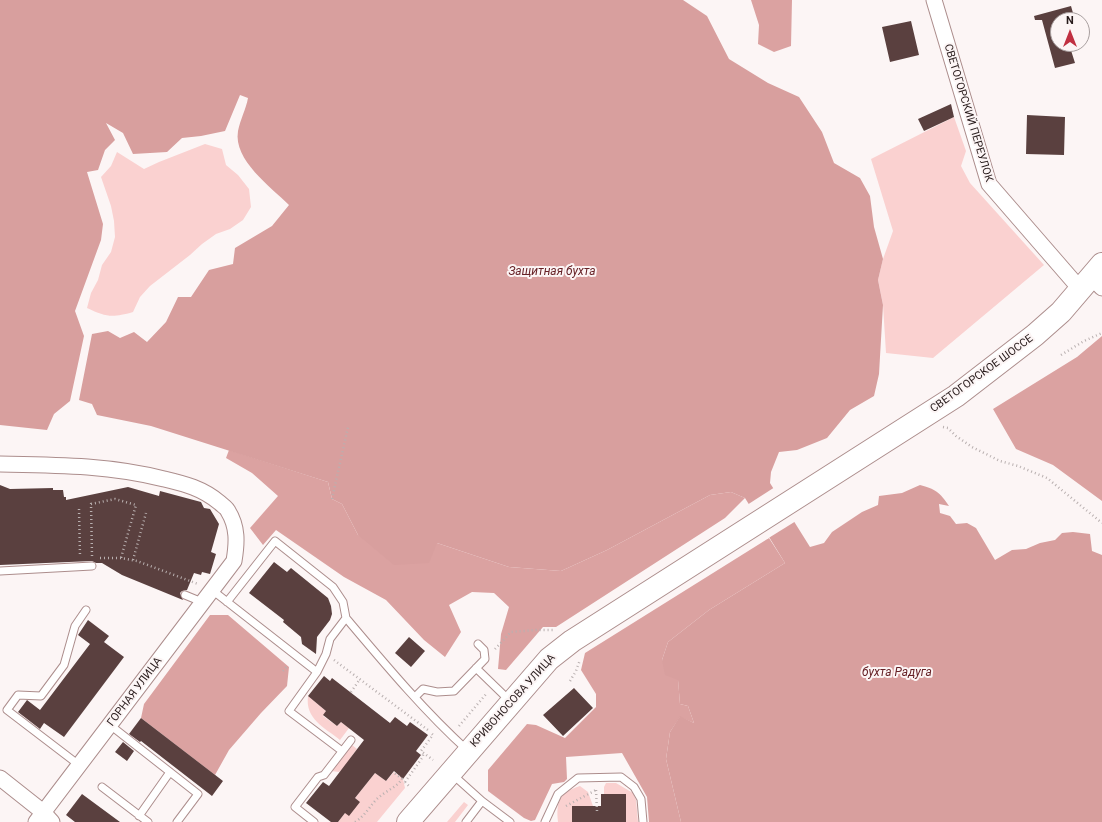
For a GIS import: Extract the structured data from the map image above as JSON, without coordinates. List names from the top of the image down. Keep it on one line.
{"streets":{"main road":["СВЕТОГОРСКОЕ ШОССЕ","КРИВОНОСОВА УЛИЦА"],"street":["СВЕТОГОРСКИЙ ПЕРЕУЛОК","ГОРНАЯ УЛИЦА"]},"crossings":[["СВЕТОГОРСКИЙ ПЕРЕУЛОК","СВЕТОГОРСКОЕ ШОССЕ"],["СВЕТОГОРСКОЕ ШОССЕ","КРИВОНОСОВА УЛИЦА"]],"water":["Защитная бухта","бухта Радуга"],"north":"top"}
